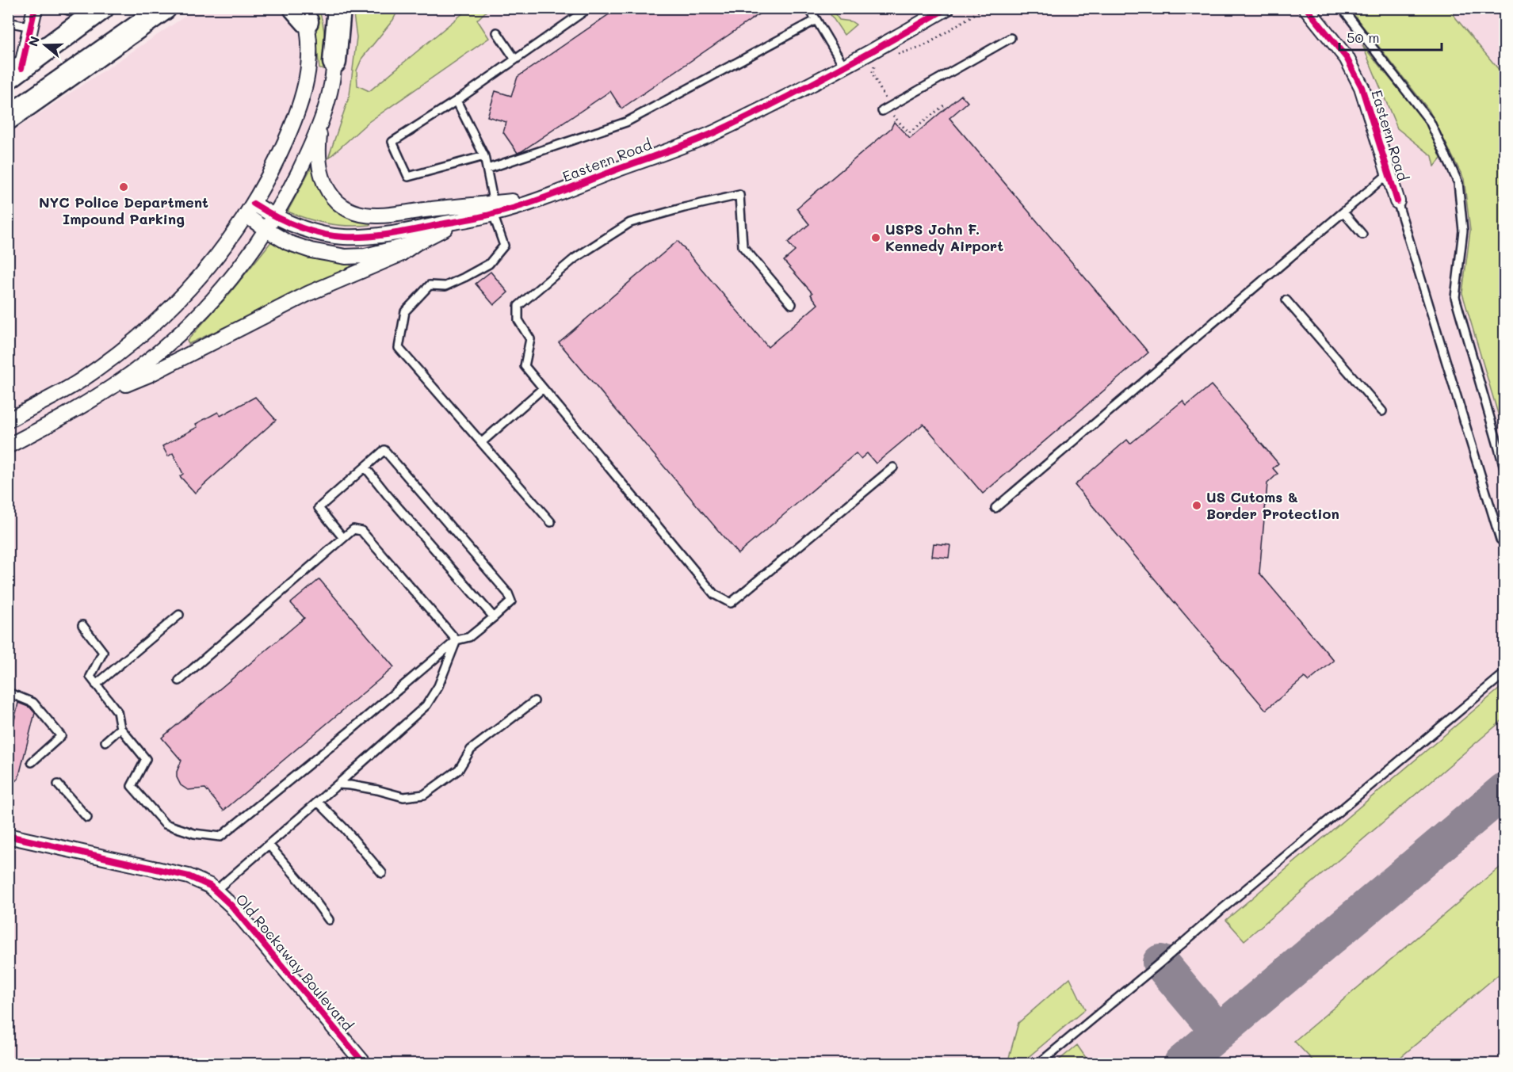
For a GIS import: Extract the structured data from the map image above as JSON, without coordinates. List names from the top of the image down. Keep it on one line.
{"streets":{"street":["Eastern Road","Old Rockaway Boulevard"]},"places":["NYC Police Department Impound Parking","USPS John F. Kennedy Airport","US Cutoms & Border Protection"],"scale_bar":"50 m","north":"left"}
